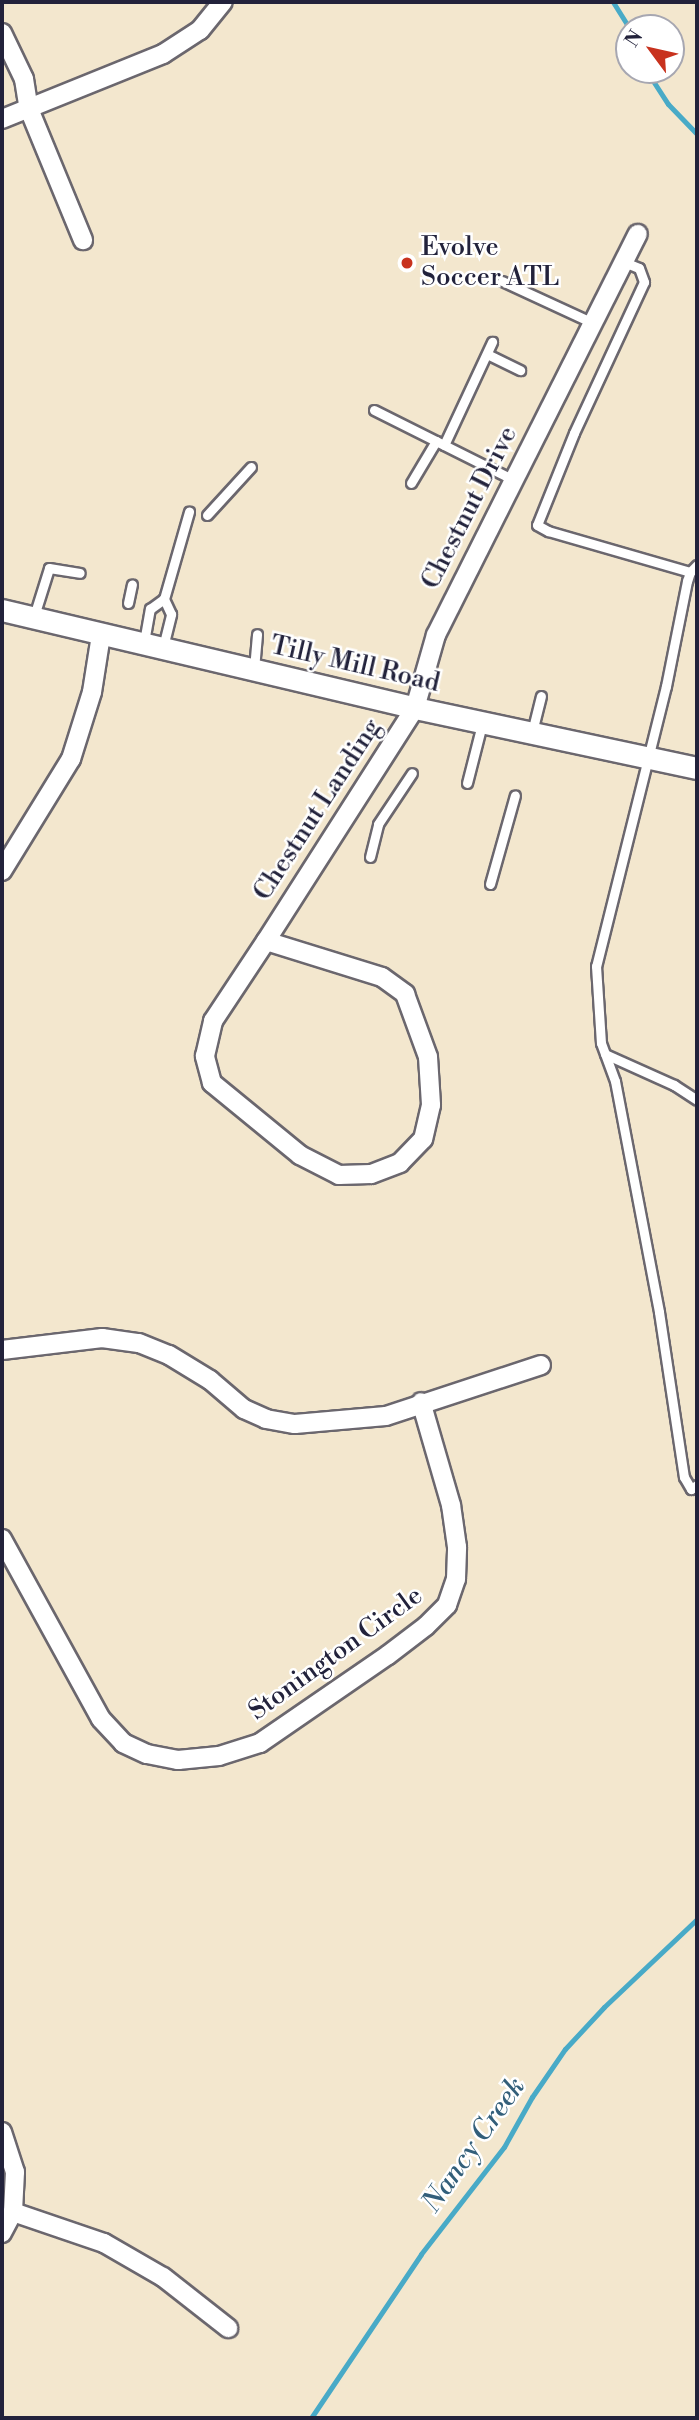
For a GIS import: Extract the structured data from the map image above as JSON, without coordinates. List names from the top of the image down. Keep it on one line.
{"streets":{"street":["Chestnut Drive","Tilly Mill Road","Chestnut Landing","Stonington Circle"]},"crossings":[["Chestnut Drive","Tilly Mill Road"],["Chestnut Drive","Chestnut Landing"],["Tilly Mill Road","Chestnut Landing"]],"water":["Nancy Creek"],"places":["Evolve Soccer ATL"],"north":"top left"}
